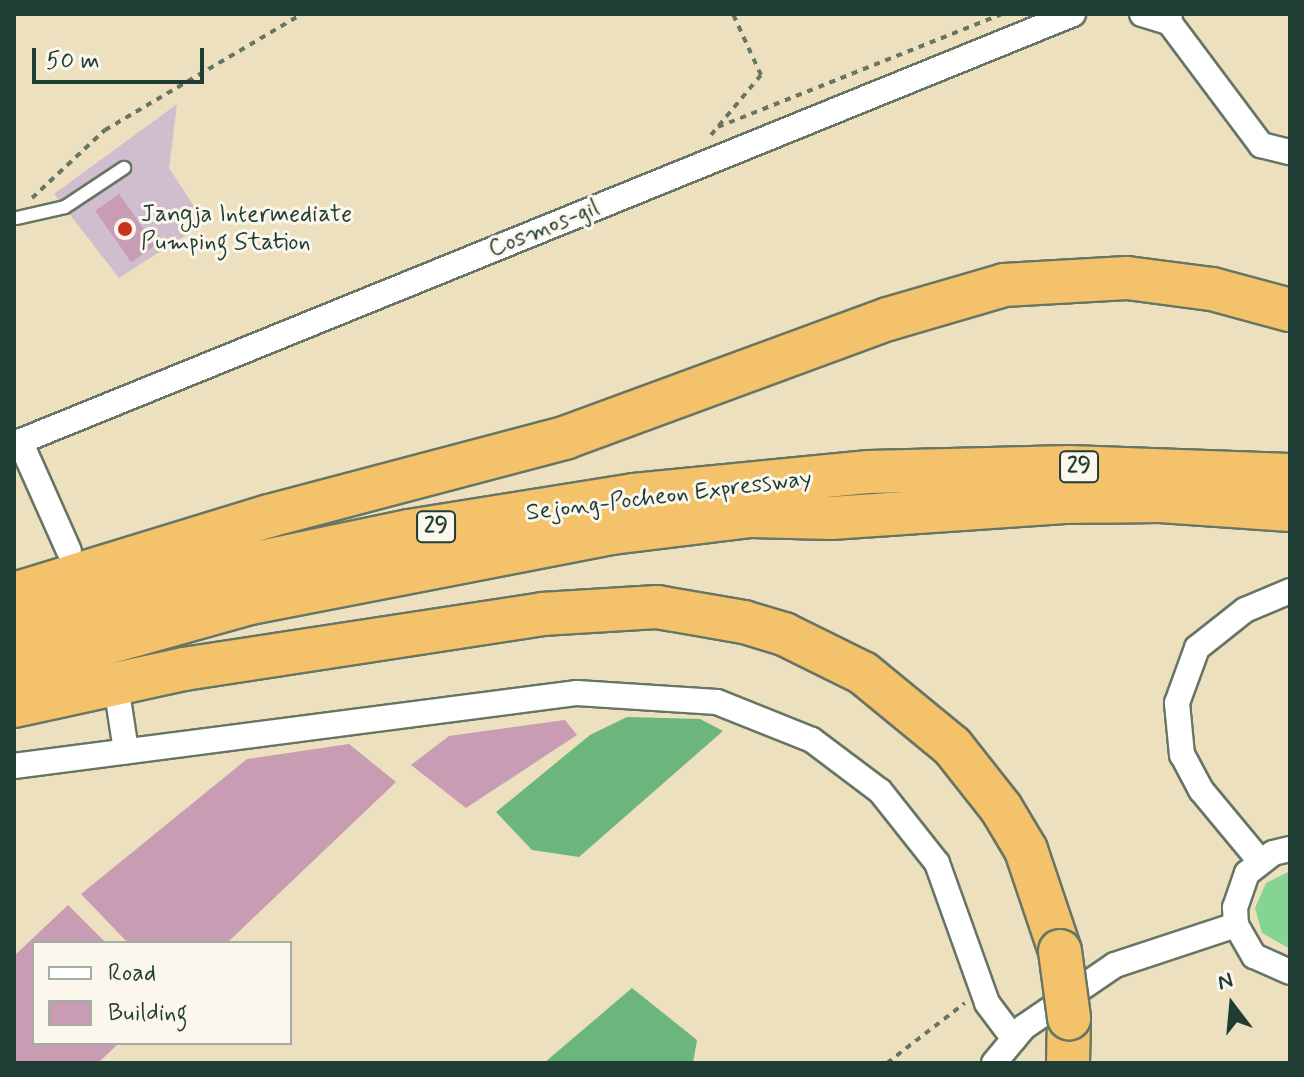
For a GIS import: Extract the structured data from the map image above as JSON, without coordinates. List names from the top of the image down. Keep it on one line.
{"streets":{"highway":["29","Sejong-Pocheon Expressway"],"street":["Cosmos-gil"]},"places":["Jangja Intermediate Pumping Station"],"legend":["Road","Building"],"scale_bar":"50 m","north":"top"}
